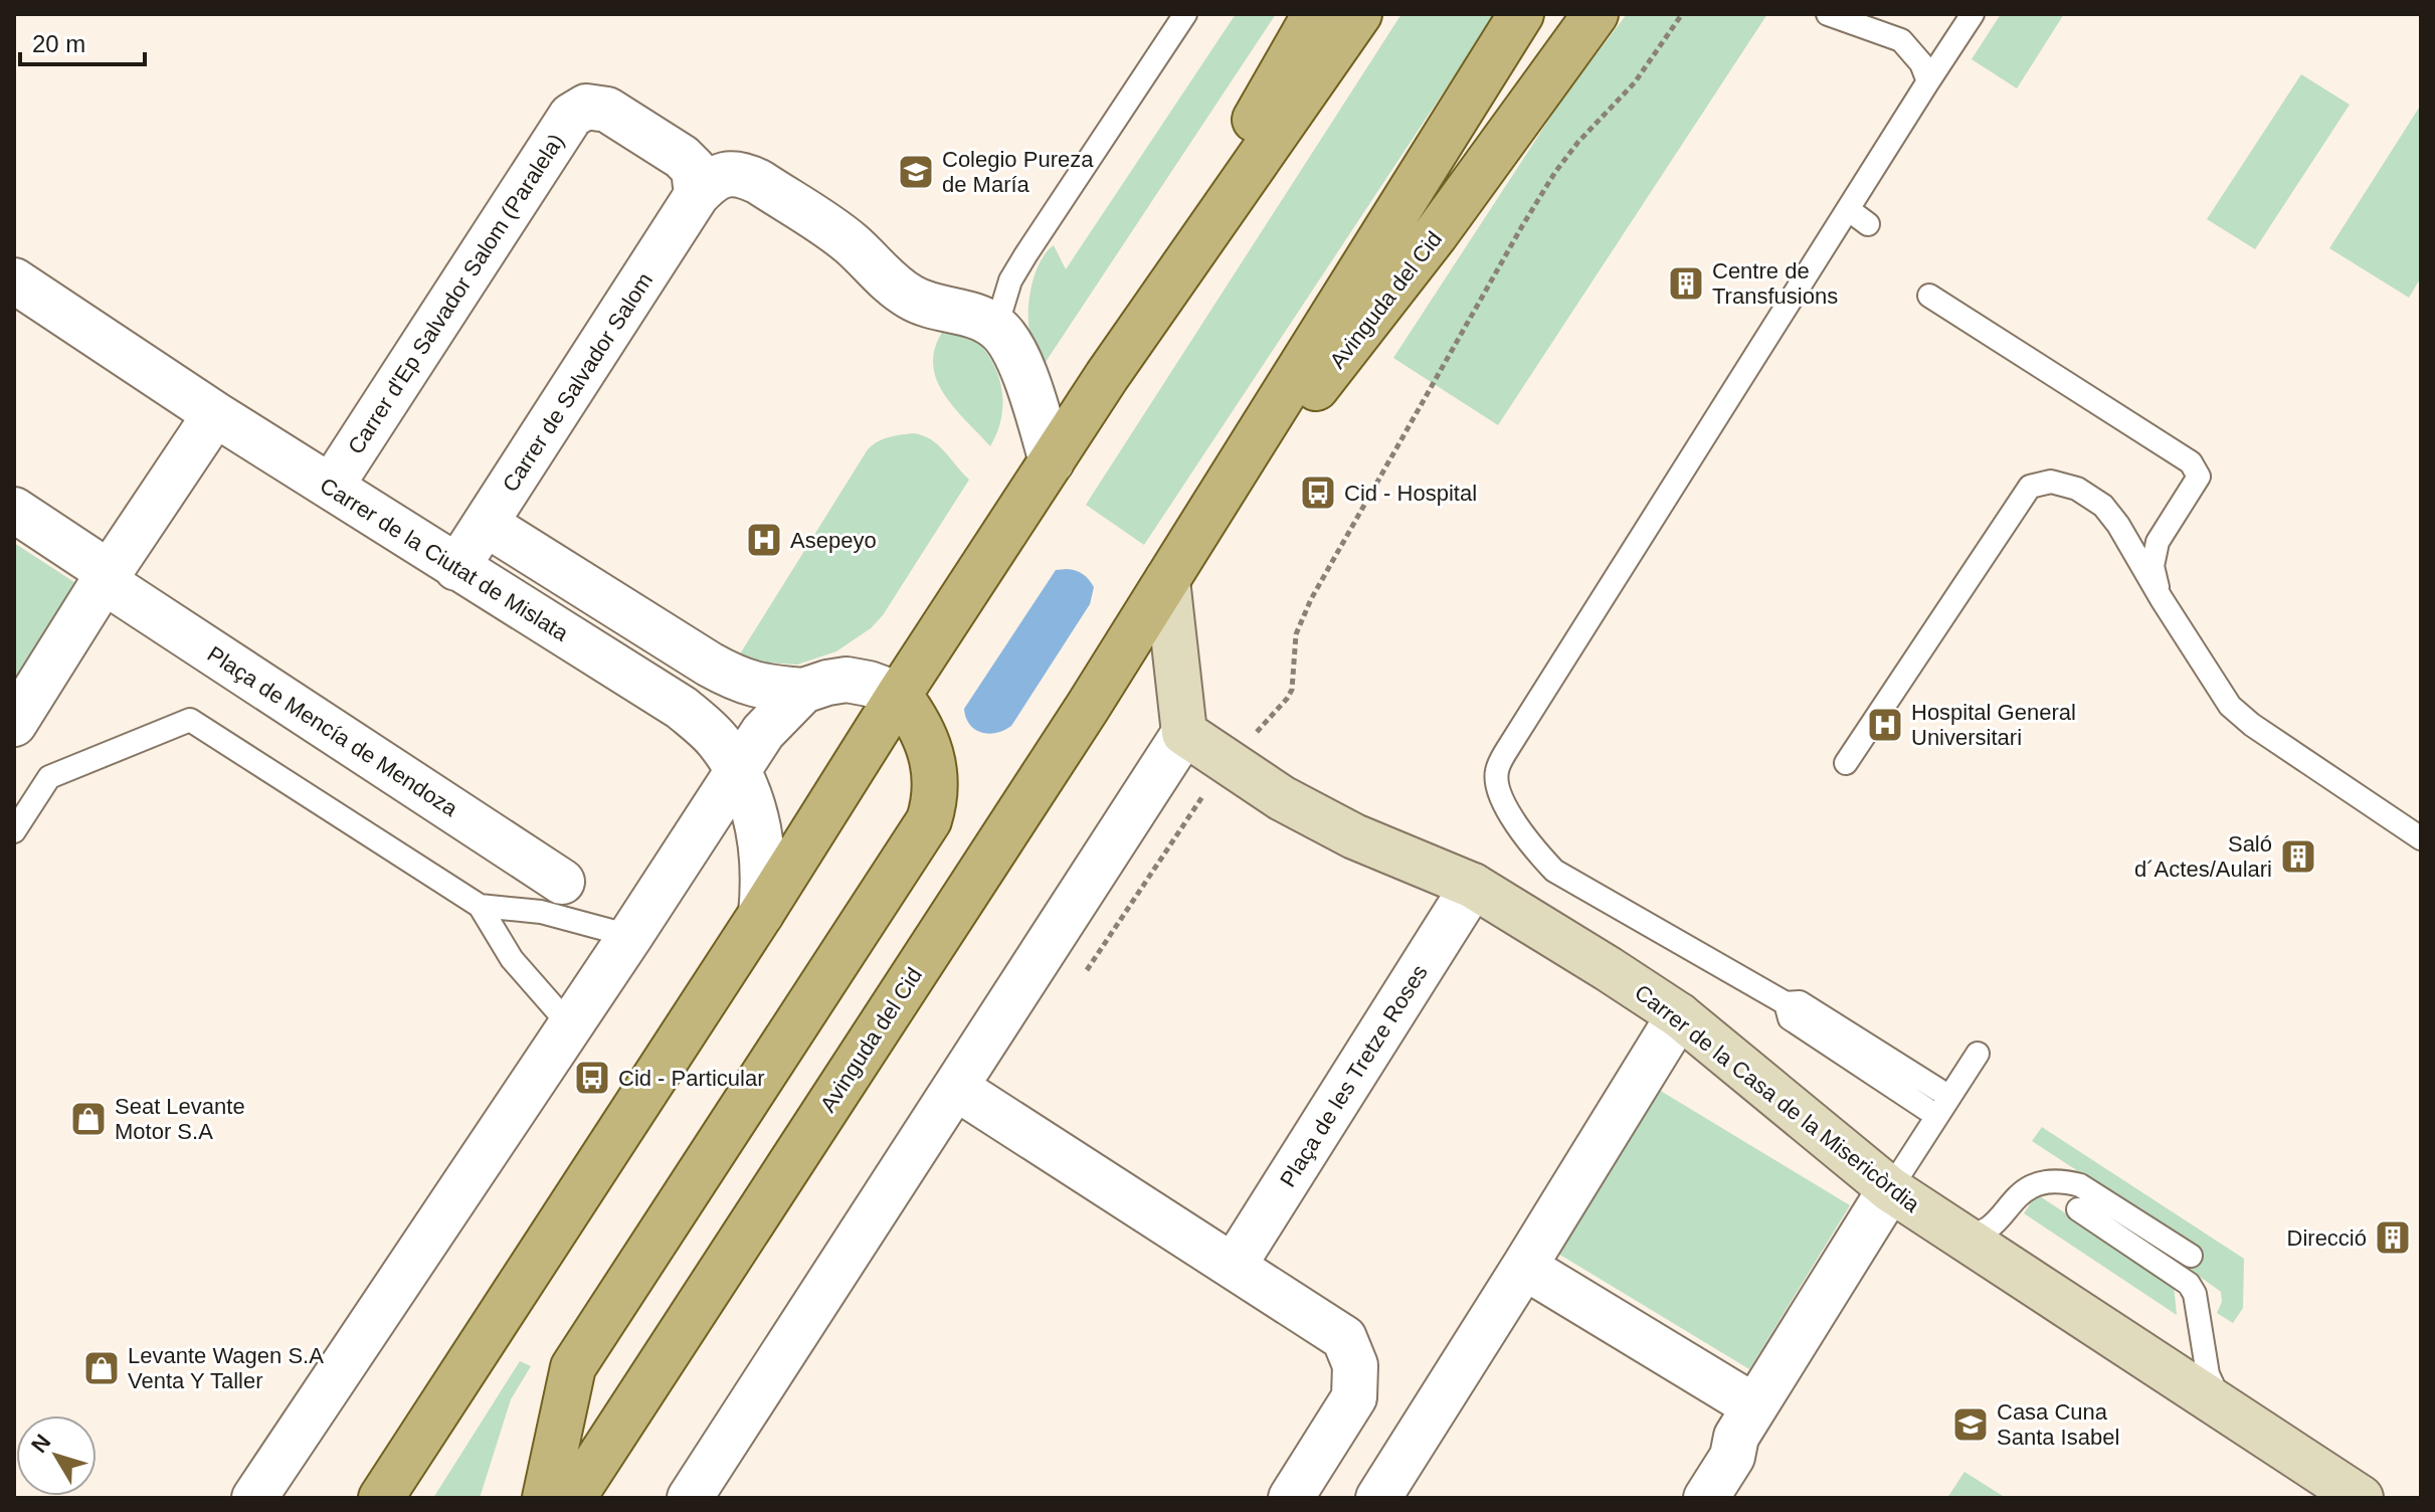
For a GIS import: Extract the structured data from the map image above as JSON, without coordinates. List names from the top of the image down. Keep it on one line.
{"streets":{"main road":["Avinguda del Cid"],"street":["Carrer d'Ep Salvador Salom (Paralela)","Carrer de Salvador Salom","Carrer de la Ciutat de Mislata","Plaça de Mencía de Mendoza","Plaça de les Tretze Roses","Carrer de la Casa de la Misericòrdia"]},"crossings":[["Carrer d'Ep Salvador Salom (Paralela)","Carrer de Salvador Salom"],["Carrer d'Ep Salvador Salom (Paralela)","Carrer de la Ciutat de Mislata"],["Carrer de Salvador Salom","Carrer de la Ciutat de Mislata"],["Plaça de les Tretze Roses","Carrer de la Casa de la Misericòrdia"]],"places":{"school or university":["Colegio Pureza de María","Casa Cuna Santa Isabel"],"building":["Centre de Transfusions","Saló d´Actes/Aulari","Direcció"],"bus stop":["Cid - Hospital","Cid - Particular"],"hospital":["Asepeyo","Hospital General Universitari"],"shop":["Seat Levante Motor S.A","Levante Wagen S.A Venta Y Taller"]},"scale_bar":"20 m","north":"top left"}
